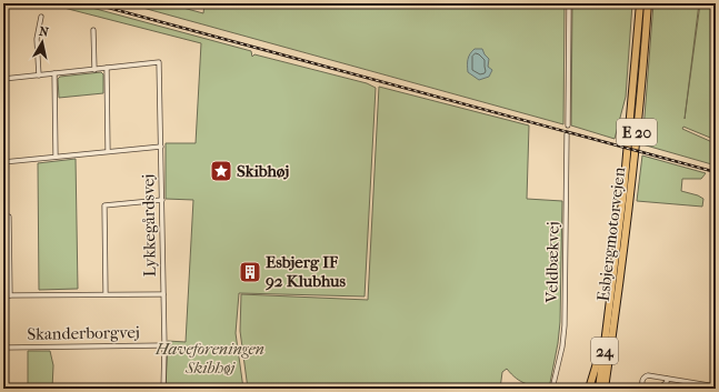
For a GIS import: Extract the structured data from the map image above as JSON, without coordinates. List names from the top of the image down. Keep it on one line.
{"streets":{"highway":["E 20","Esbjergmotorvejen","24"],"street":["Lykkegårdsvej","Veldbækvej","Skanderborgvej"]},"crossings":[["E 20","Esbjergmotorvejen"],["Lykkegårdsvej","Skanderborgvej"]],"parks":["Haveforeningen Skibhøj"],"places":{"place":["Skibhøj"],"building":["Esbjerg IF 92 Klubhus"]},"north":"top"}
